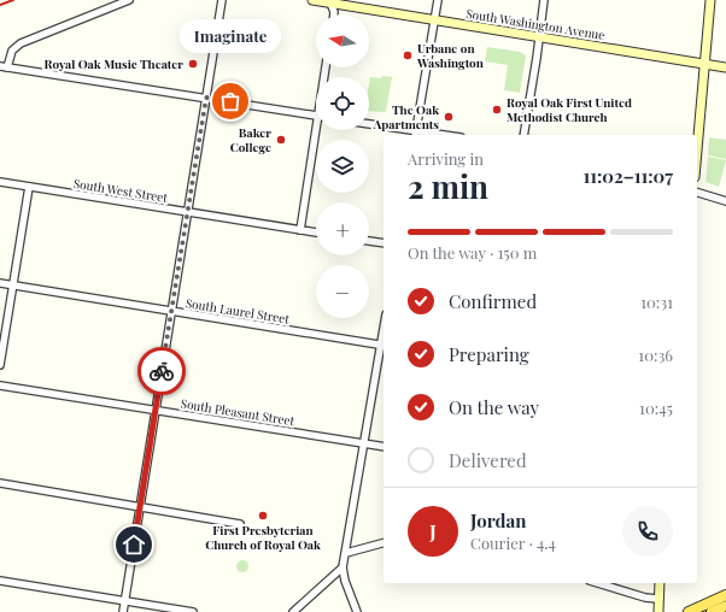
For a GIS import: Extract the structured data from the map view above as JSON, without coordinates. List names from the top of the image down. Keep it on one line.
{"streets":{"main road":["South Washington Avenue"],"street":["South West Street","South Laurel Street","South Pleasant Street"]},"places":["Urbane on Washington","Royal Oak Music Theater","Imaginate","Royal Oak First United Methodist Church","The Oak Apartments","Baker College","First Presbyterian Church of Royal Oak"],"north":"left","page":{"map_buttons":["+","−"],"bubble":"Imaginate","heading":["2 min","Arriving in","11:02–11:07"],"panel":["Jordan","Courier · 4.4"],"bar":"On the way · 150 m","list":[["Confirmed","10:31"],["Preparing","10:36"],["On the way","10:45"],"Delivered"],"round":"J"}}
